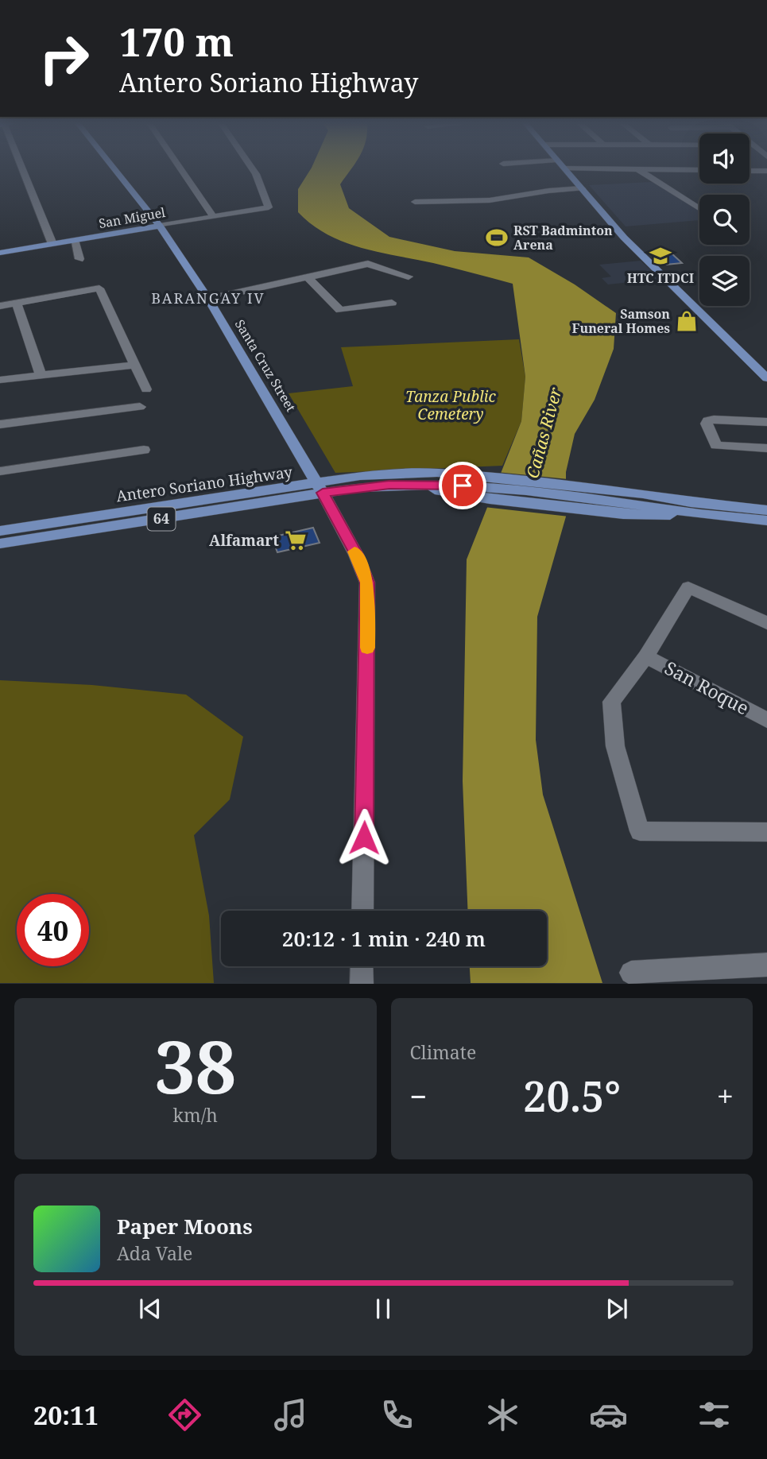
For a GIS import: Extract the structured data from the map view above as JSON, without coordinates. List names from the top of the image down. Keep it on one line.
{"streets":{"main road":["San Miguel","Santa Cruz Street","Antero Soriano Highway","64"],"street":["San Roque"]},"crossings":[["San Miguel","Santa Cruz Street"],["Santa Cruz Street","Antero Soriano Highway"]],"districts":["BARANGAY IV"],"water":["Cañas River"],"parks":["Tanza Public Cemetery"],"places":{"sports":["RST Badminton Arena"],"school or university":["HTC ITDCI"],"shop":["Samson Funeral Homes"],"supermarket":["Alfamart"]},"page":{"turn":["170 m","Antero Soriano Highway"],"limit":"40","trip":"20:12 · 1 min · 240 m","tile":[["38","km/h"],"Climate"],"heat":["−","20.5°","+"],"song":["Paper Moons","Ada Vale"],"tabs":"20:11"}}
